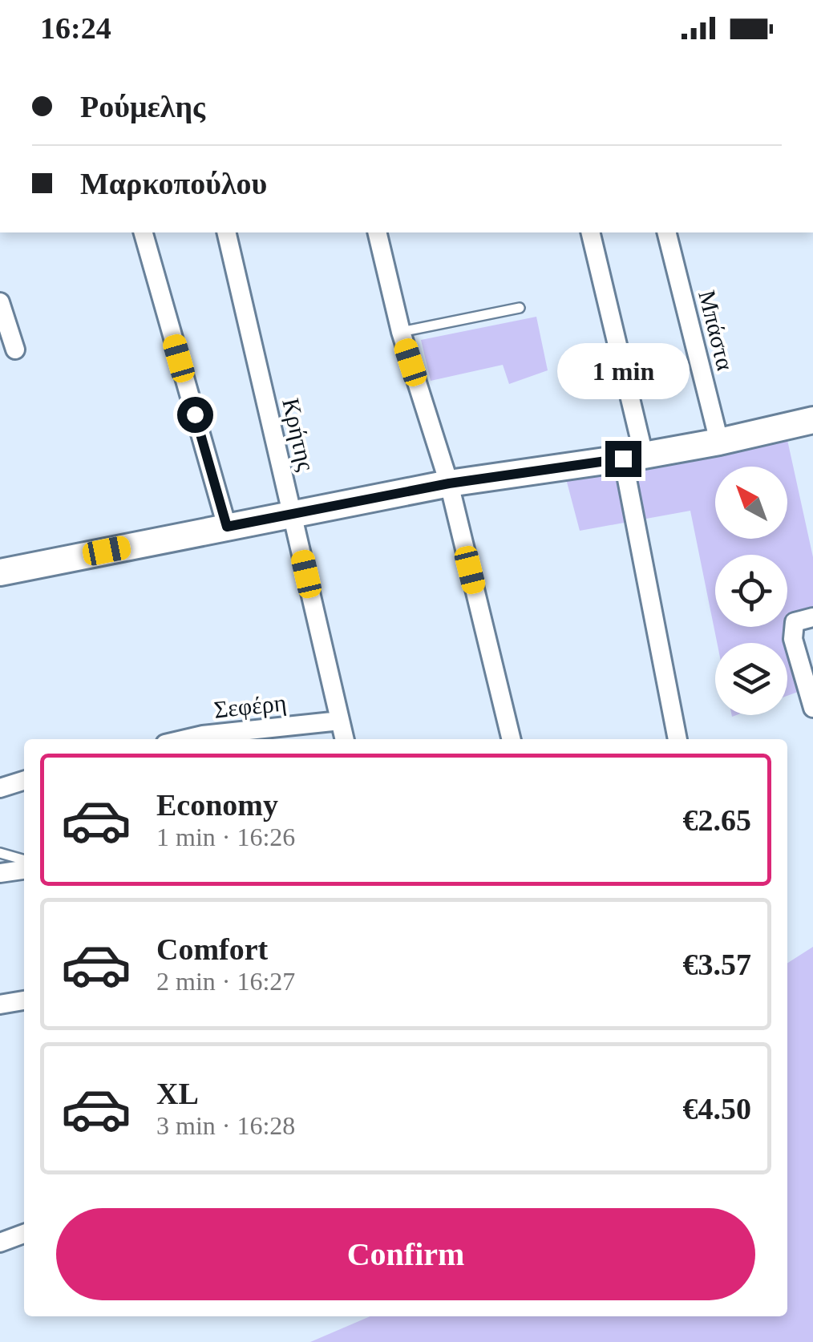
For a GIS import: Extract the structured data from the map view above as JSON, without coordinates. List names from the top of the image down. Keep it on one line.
{"streets":{"street":["Μπάστα","Κρήτης","Σεφέρη"]},"crossings":[["Κρήτης","Σεφέρη"]],"north":"top left","page":{"status":"16:24","banner":["Ρούμελης","Μαρκοπούλου"],"bubble":"1 min","list":[{"name":"Economy","note":"1 min · 16:26","value":"€2.65"},{"name":"Comfort","note":"2 min · 16:27","value":"€3.57"},{"name":"XL","note":"3 min · 16:28","value":"€4.50"}],"buttons":"Confirm"}}
